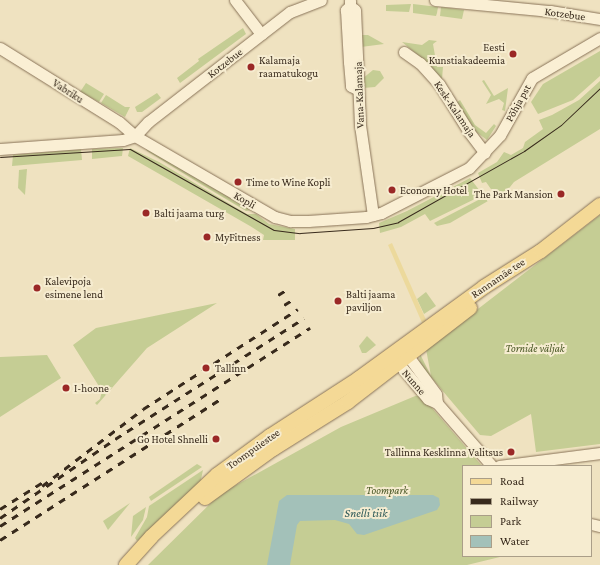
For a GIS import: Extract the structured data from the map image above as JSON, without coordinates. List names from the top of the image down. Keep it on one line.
{"streets":{"main road":["Rannamäe tee","Toompuiestee"],"street":["Kotzebue","Vabriku","Vana-Kalamaja","Põhja pst","Kesk-Kalamaja","Kopli","Nunne"]},"crossings":[["Kotzebue","Vabriku"],["Kotzebue","Kopli"],["Vabriku","Kopli"],["Vana-Kalamaja","Kopli"],["Põhja pst","Kesk-Kalamaja"],["Põhja pst","Kopli"],["Kesk-Kalamaja","Kopli"],["Rannamäe tee","Nunne"],["Rannamäe tee","Toompuiestee"],["Nunne","Toompuiestee"]],"water":["Snelli tiik"],"parks":["Tornide väljak","Toompark"],"places":["Eesti Kunstiakadeemia","Kalamaja raamatukogu","Time to Wine Kopli","Economy Hotel","The Park Mansion","Balti jaama turg","MyFitness","Kalevipoja esimene lend","Balti jaama paviljon","Tallinn","I-hoone","Go Hotel Shnelli","Tallinna Kesklinna Valitsus"],"legend":["Road","Railway","Park","Water"]}
